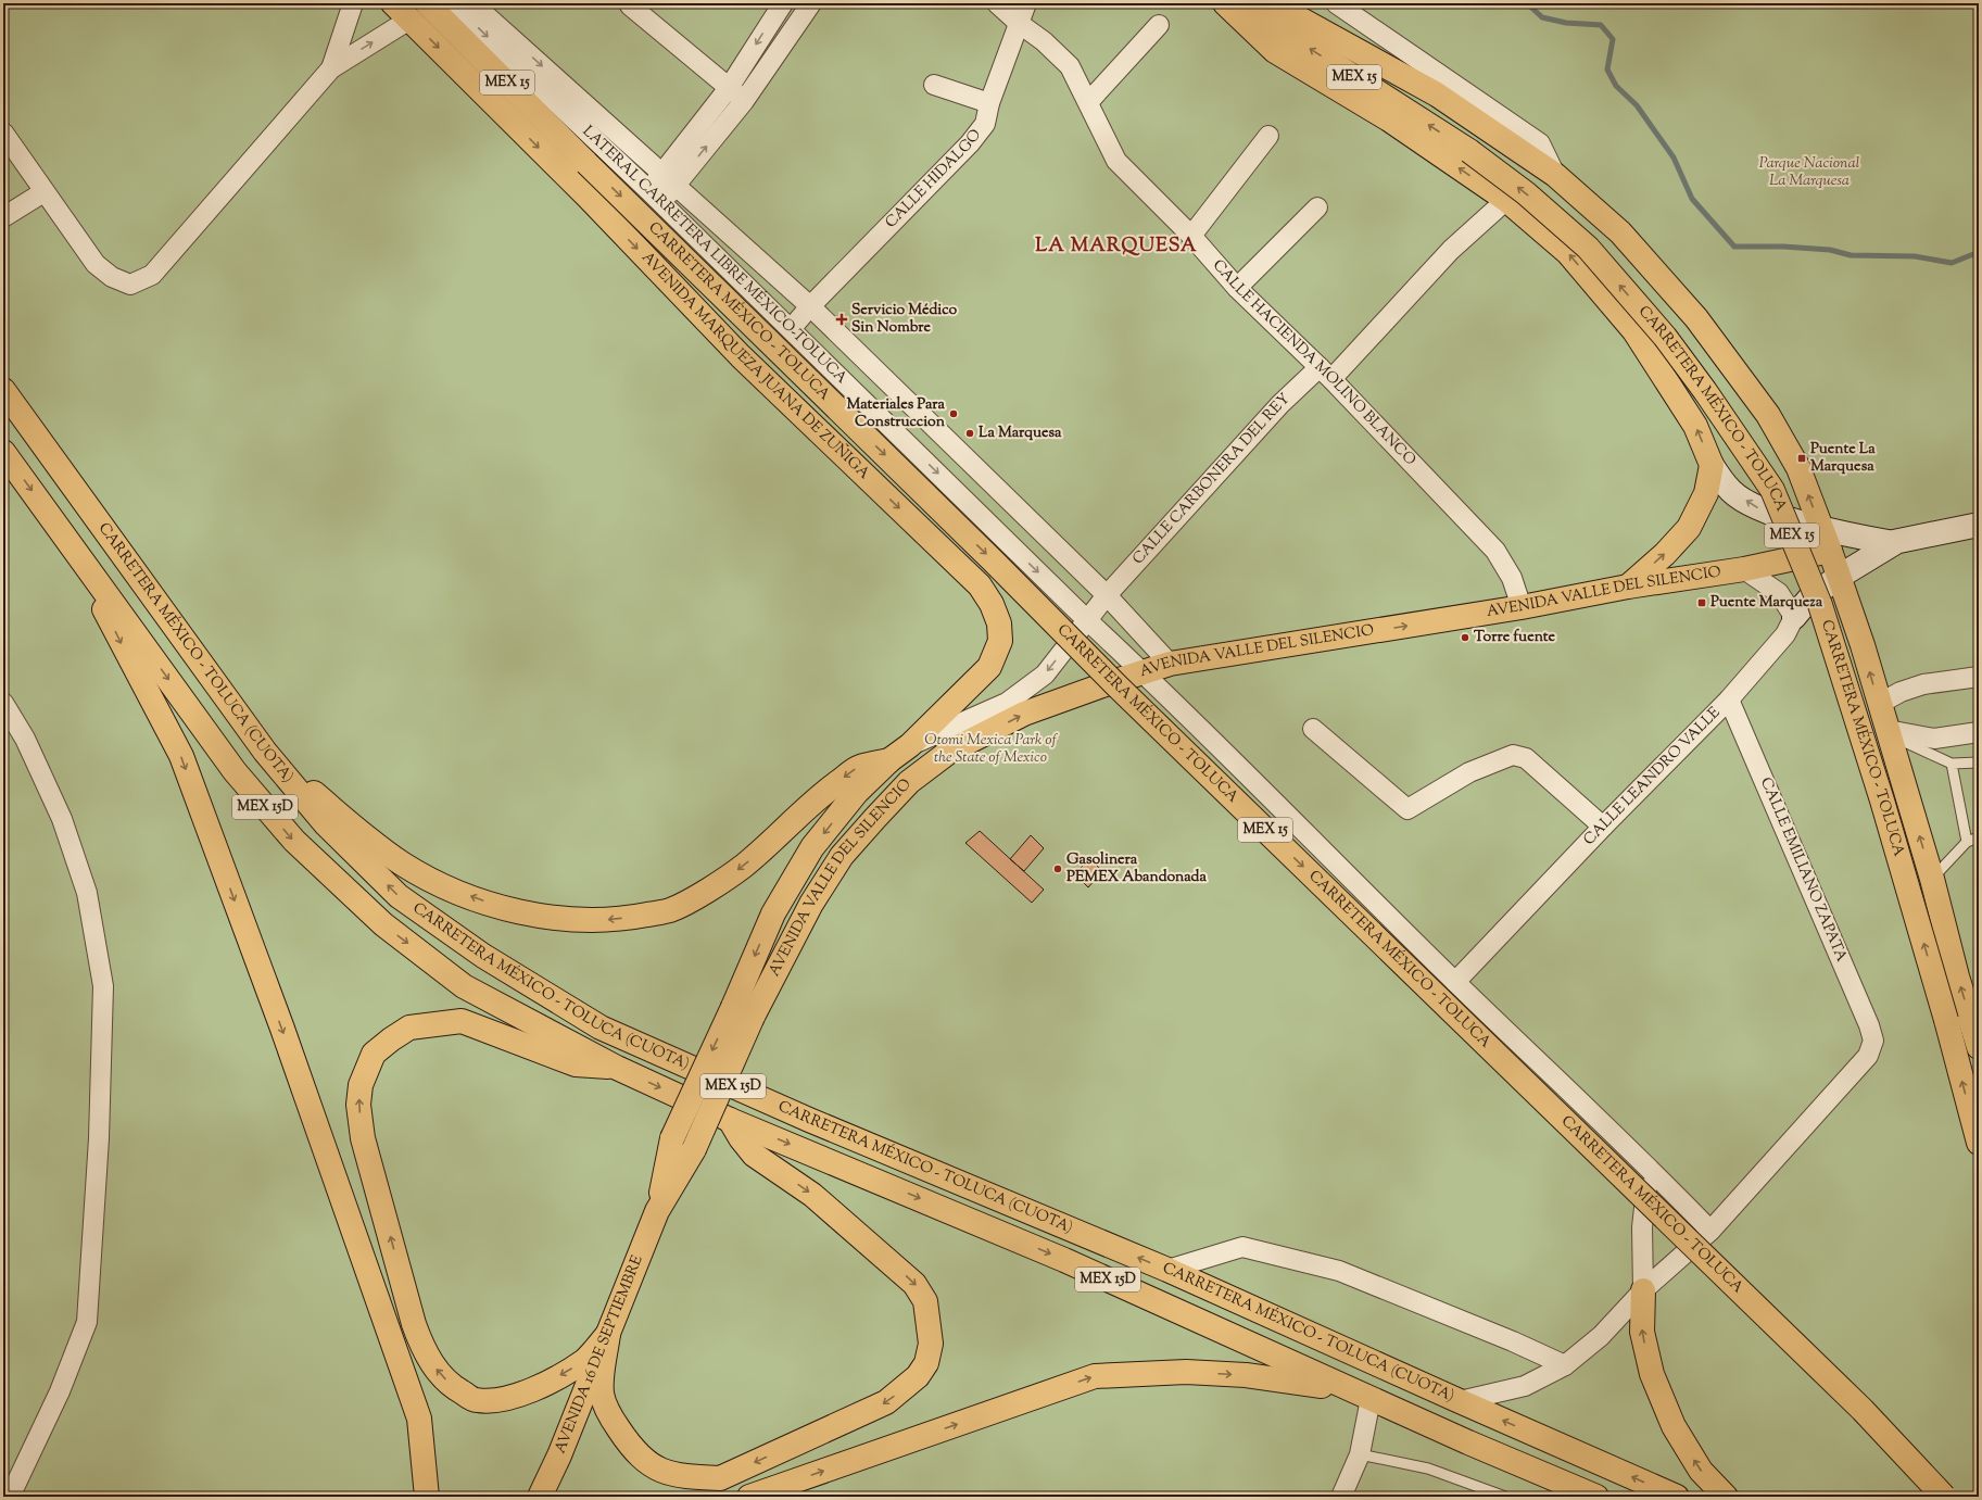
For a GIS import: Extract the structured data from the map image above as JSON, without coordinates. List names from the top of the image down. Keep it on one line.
{"streets":{"main road":["MEX 15","CARRETERA MÉXICO - TOLUCA","AVENIDA MARQUEZA JUANA DE ZUÑIGA","AVENIDA VALLE DEL SILENCIO","CARRETERA MÉXICO - TOLUCA (CUOTA)","MEX 15D","AVENIDA 16 DE SEPTIEMBRE"],"street":["CALLE HIDALGO","LATERAL CARRETERA LIBRE MÉXICO-TOLUCA","CALLE HACIENDA MOLINO BLANCO","CALLE CARBONERA DEL REY","CALLE LEANDRO VALLE","CALLE EMILIANO ZAPATA"]},"crossings":[["CALLE HIDALGO","LATERAL CARRETERA LIBRE MÉXICO-TOLUCA"],["CALLE HIDALGO","CALLE HACIENDA MOLINO BLANCO"],["LATERAL CARRETERA LIBRE MÉXICO-TOLUCA","CALLE CARBONERA DEL REY"],["LATERAL CARRETERA LIBRE MÉXICO-TOLUCA","AVENIDA VALLE DEL SILENCIO"],["LATERAL CARRETERA LIBRE MÉXICO-TOLUCA","CALLE LEANDRO VALLE"],["LATERAL CARRETERA LIBRE MÉXICO-TOLUCA","CALLE EMILIANO ZAPATA"],["CALLE HACIENDA MOLINO BLANCO","CALLE CARBONERA DEL REY"],["CALLE HACIENDA MOLINO BLANCO","AVENIDA VALLE DEL SILENCIO"],["AVENIDA MARQUEZA JUANA DE ZUÑIGA","CALLE CARBONERA DEL REY"],["AVENIDA MARQUEZA JUANA DE ZUÑIGA","AVENIDA VALLE DEL SILENCIO"],["CALLE LEANDRO VALLE","CALLE EMILIANO ZAPATA"]],"one_way":["AVENIDA VALLE DEL SILENCIO"],"districts":["LA MARQUESA"],"parks":["Parque Nacional La Marquesa","Otomi Mexica Park of the State of Mexico"],"places":{"health":["Servicio Médico Sin Nombre"],"other":["Materiales Para Construccion","La Marquesa","Torre fuente","Gasolinera PEMEX Abandonada"],"transit":["Puente La Marquesa","Puente Marqueza"]}}
